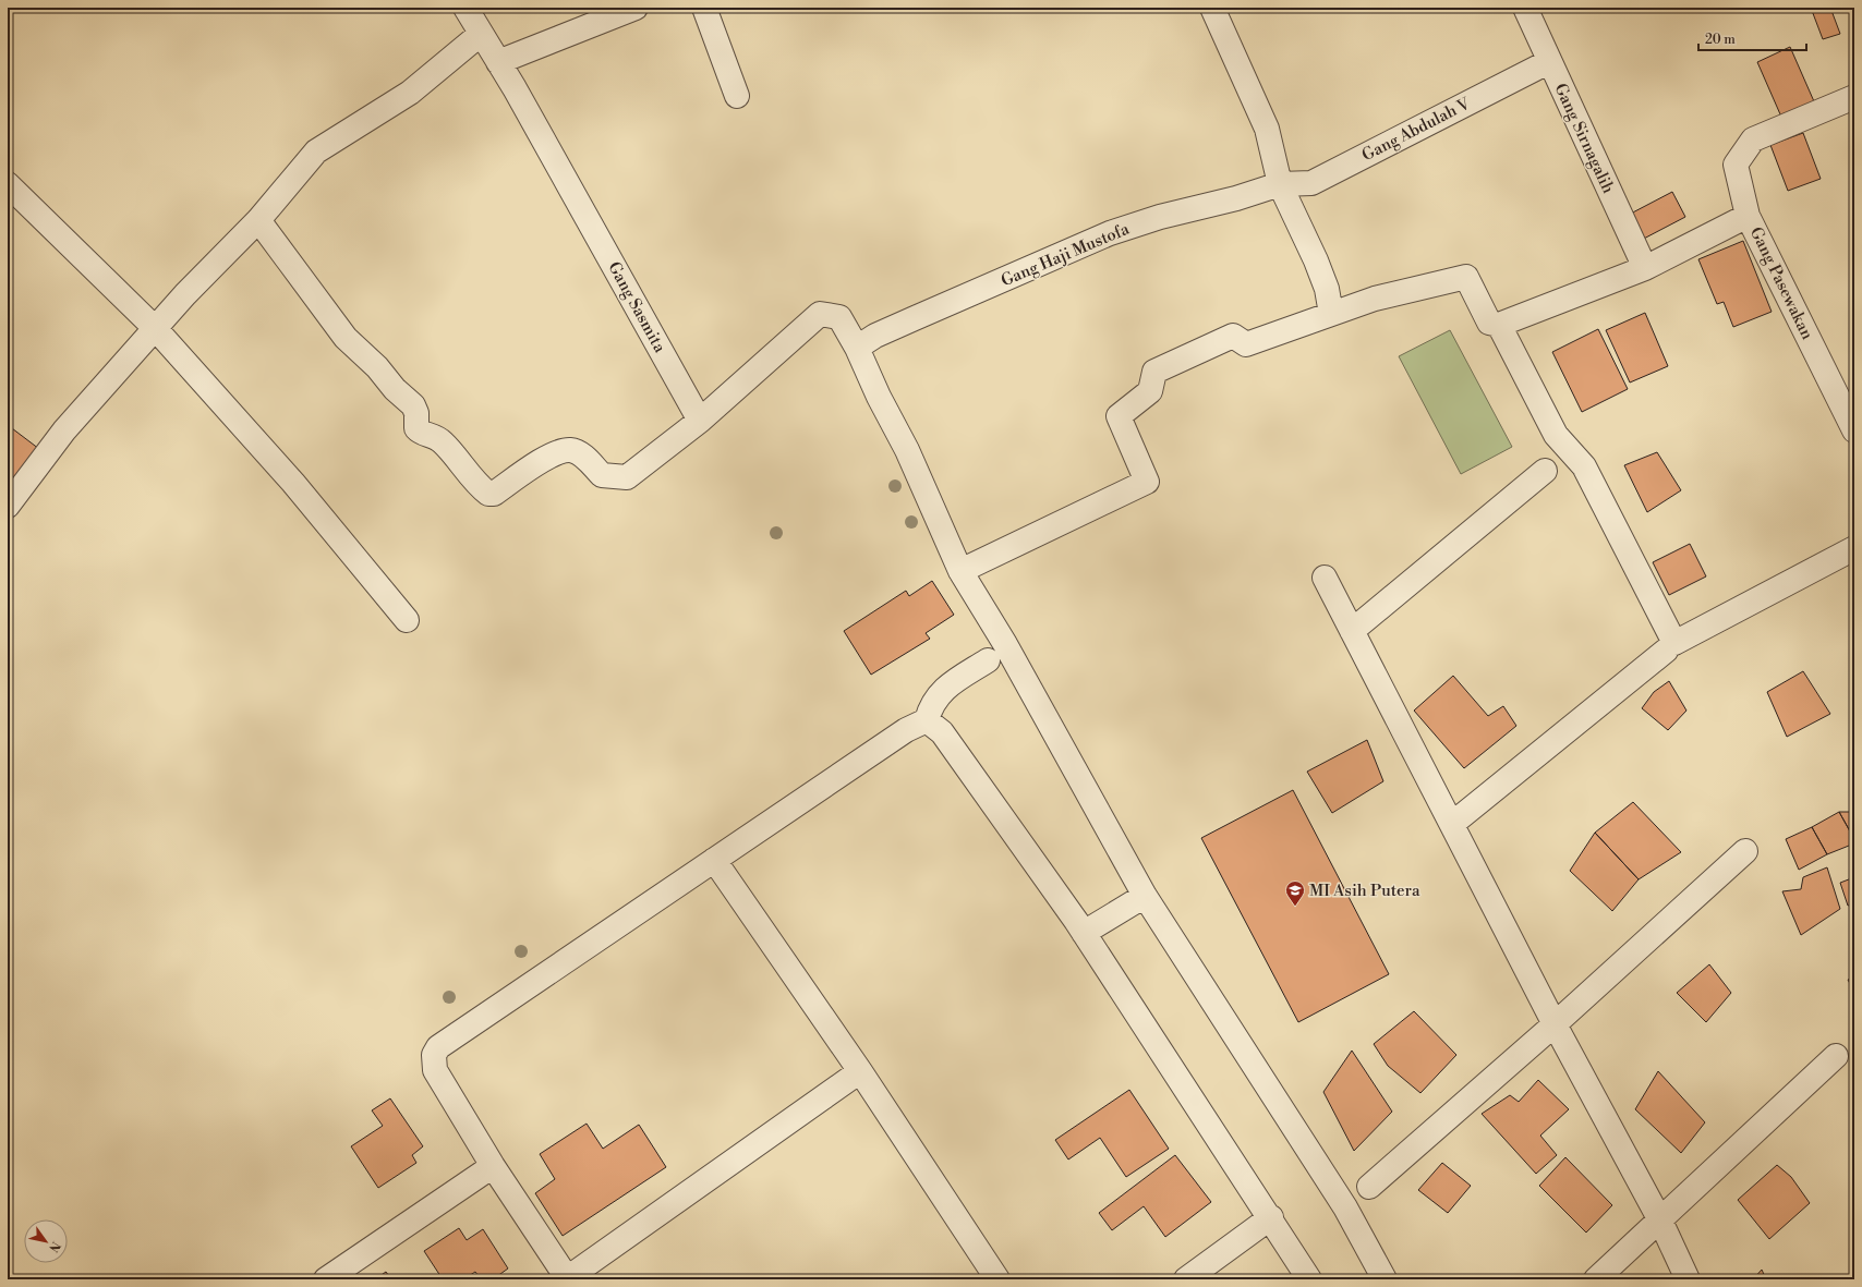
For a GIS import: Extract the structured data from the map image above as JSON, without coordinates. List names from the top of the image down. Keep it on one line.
{"streets":{"street":["Gang Abdulah V","Gang Sirnagalih","Gang Haji Mustofa","Gang Pasewakan","Gang Sasmita"]},"crossings":[["Gang Abdulah V","Gang Sirnagalih"],["Gang Abdulah V","Gang Haji Mustofa"],["Gang Sirnagalih","Gang Pasewakan"]],"places":{"school or university":["MI Asih Putera"]},"scale_bar":"20 m","north":"bottom right"}
